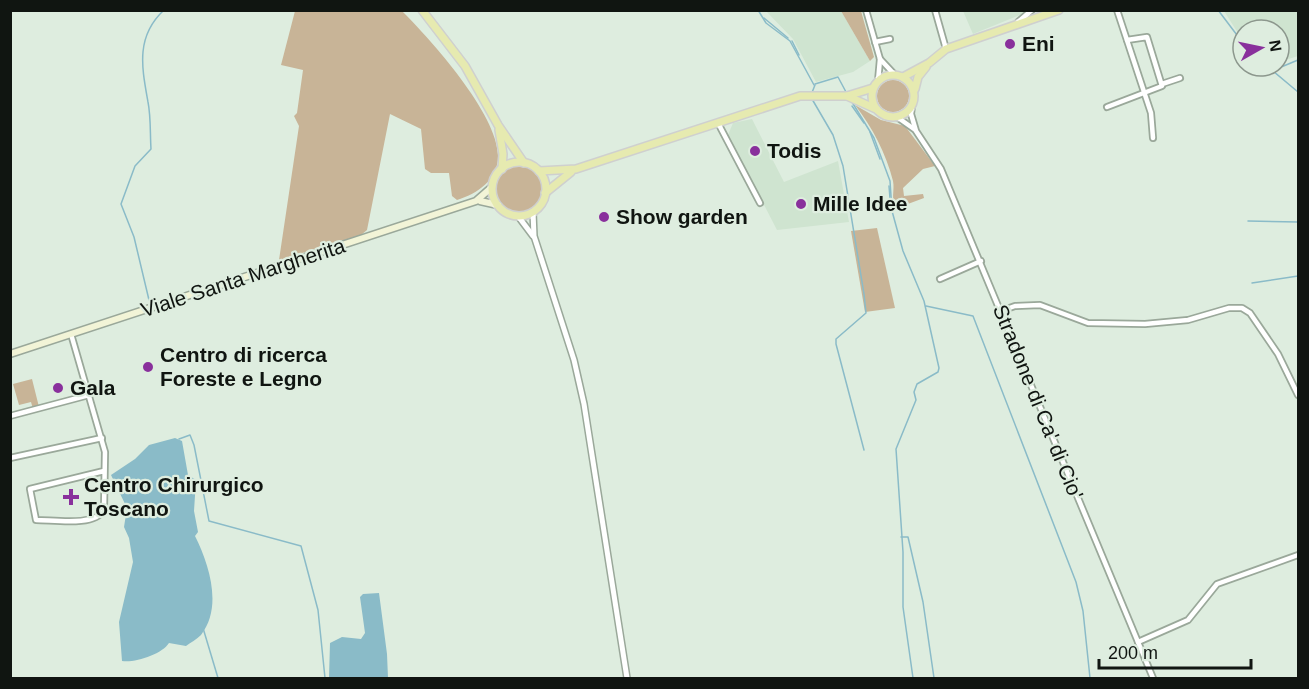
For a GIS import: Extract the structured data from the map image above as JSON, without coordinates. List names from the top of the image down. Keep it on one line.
{"streets":{"main road":["Viale Santa Margherita"],"street":["Stradone di Ca' di Cio'"]},"places":{"other":["Eni","Todis","Mille Idee","Show garden","Centro di ricerca Foreste e Legno","Gala"],"health":["Centro Chirurgico Toscano"]},"scale_bar":"200 m","north":"right"}
